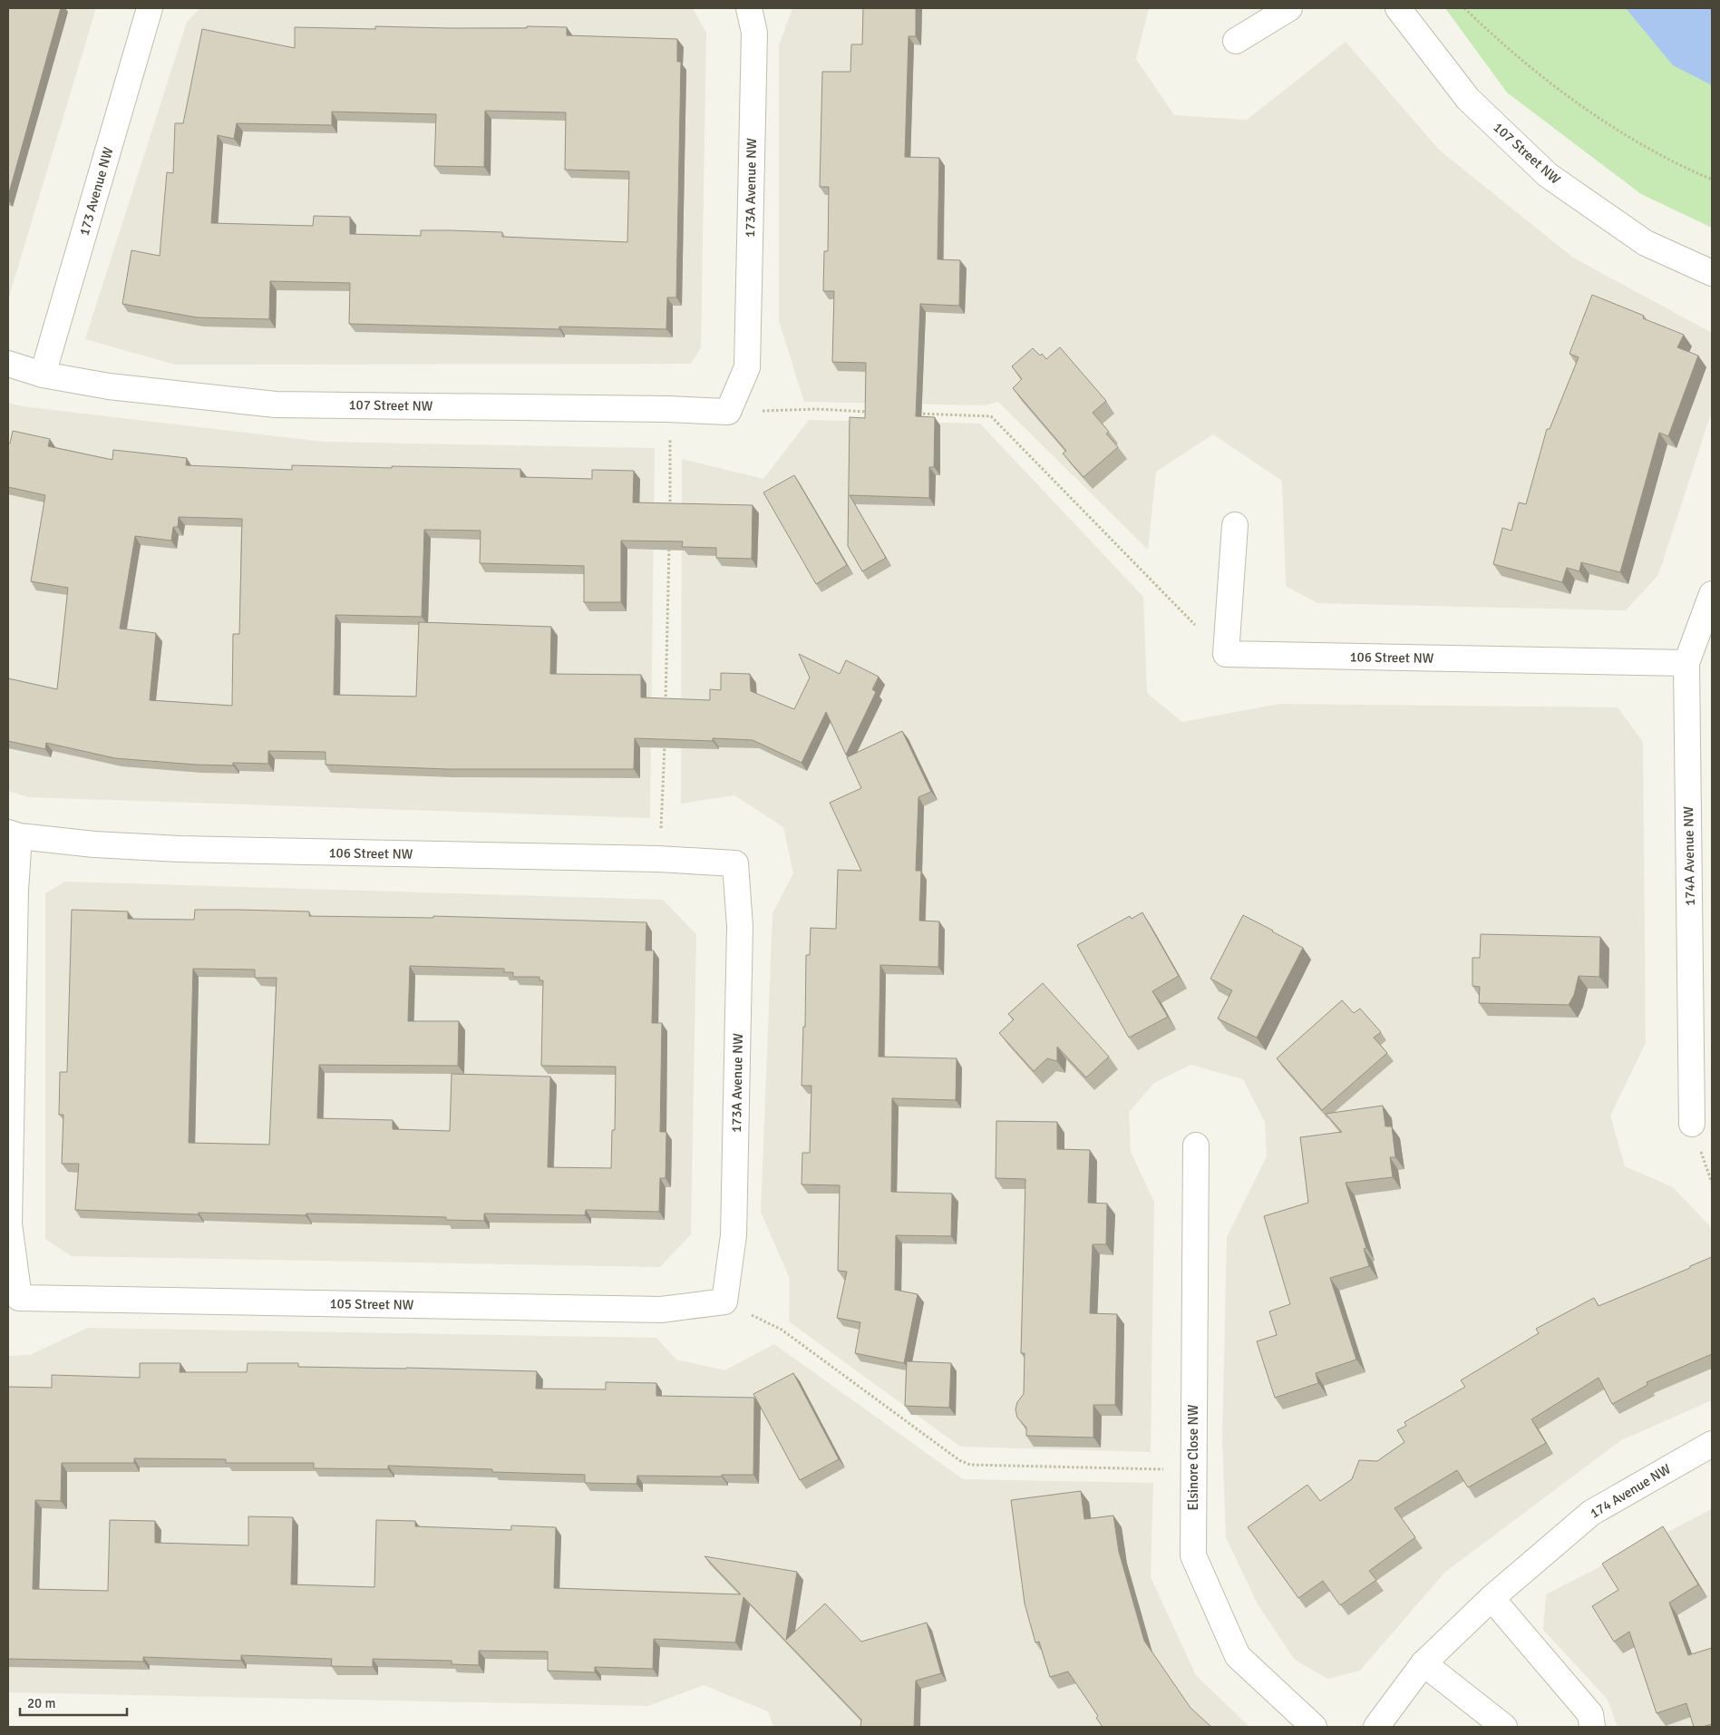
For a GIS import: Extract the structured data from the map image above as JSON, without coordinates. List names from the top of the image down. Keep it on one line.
{"streets":{"street":["107 Street NW","173A Avenue NW","173 Avenue NW","106 Street NW","174A Avenue NW","105 Street NW","Elsinore Close NW","174 Avenue NW"]},"crossings":[["107 Street NW","173A Avenue NW"],["107 Street NW","173 Avenue NW"],["173A Avenue NW","106 Street NW"],["173A Avenue NW","105 Street NW"],["106 Street NW","174A Avenue NW"],["106 Street NW","105 Street NW"]],"scale_bar":"20 m"}
